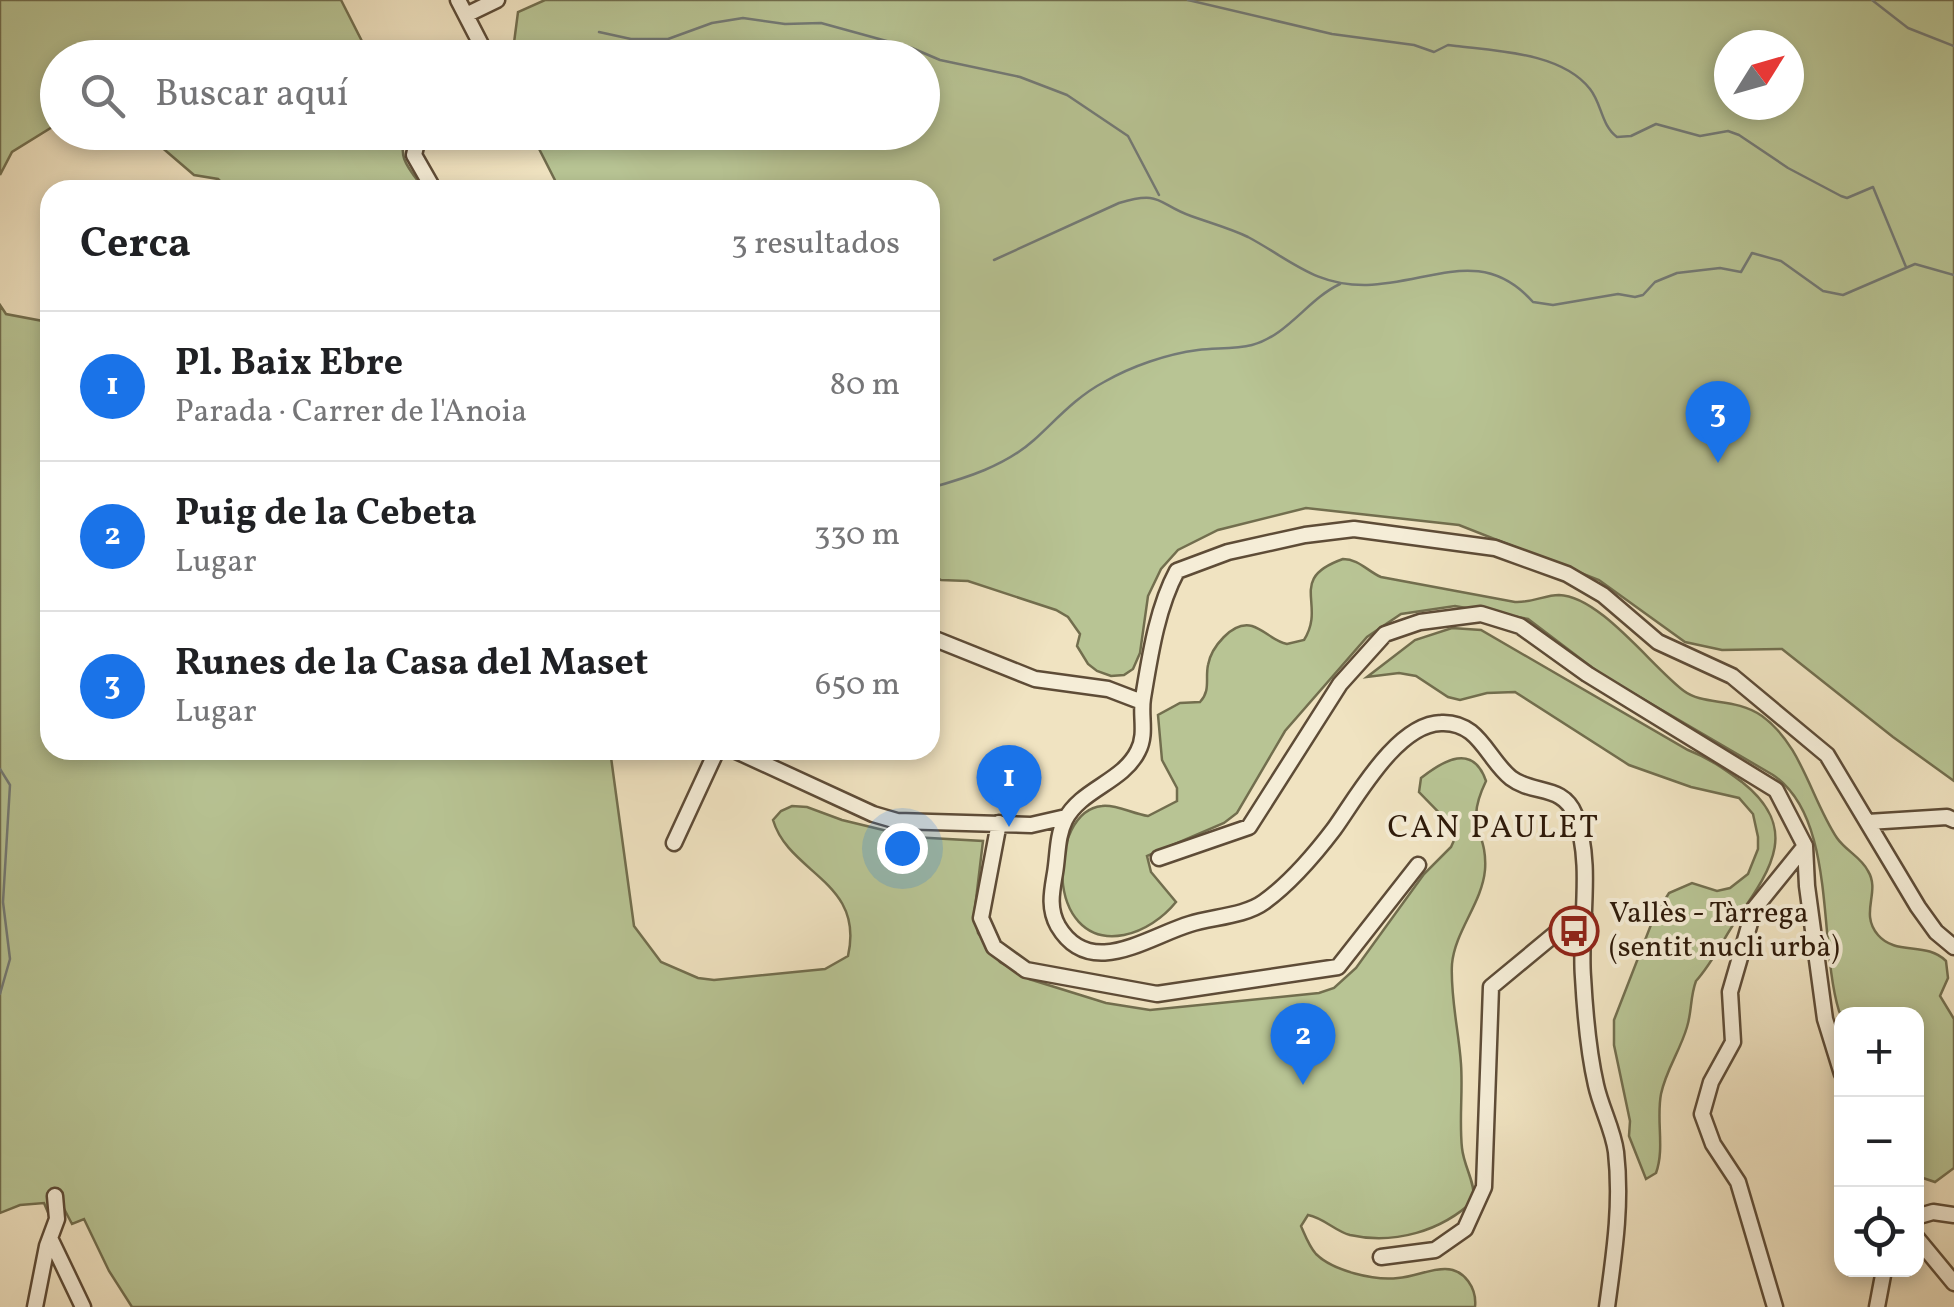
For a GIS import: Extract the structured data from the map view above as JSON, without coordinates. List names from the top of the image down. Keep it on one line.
{"districts":["CAN PAULET"],"places":{"bus stop":["Vallès - Tàrrega (sentit nucli urbà)"]},"north":"top right","page":{"search":"Buscar aquí","heading":["Cerca","3 resultados"],"list":[{"mark":"1","name":"Pl. Baix Ebre","note":"Parada · Carrer de l'Anoia","value":"80 m"},{"mark":"2","name":"Puig de la Cebeta","note":"Lugar","value":"330 m"},{"mark":"3","name":"Runes de la Casa del Maset","note":"Lugar","value":"650 m"}],"pins":["3","1","2"],"map_buttons":["+","−"]}}
